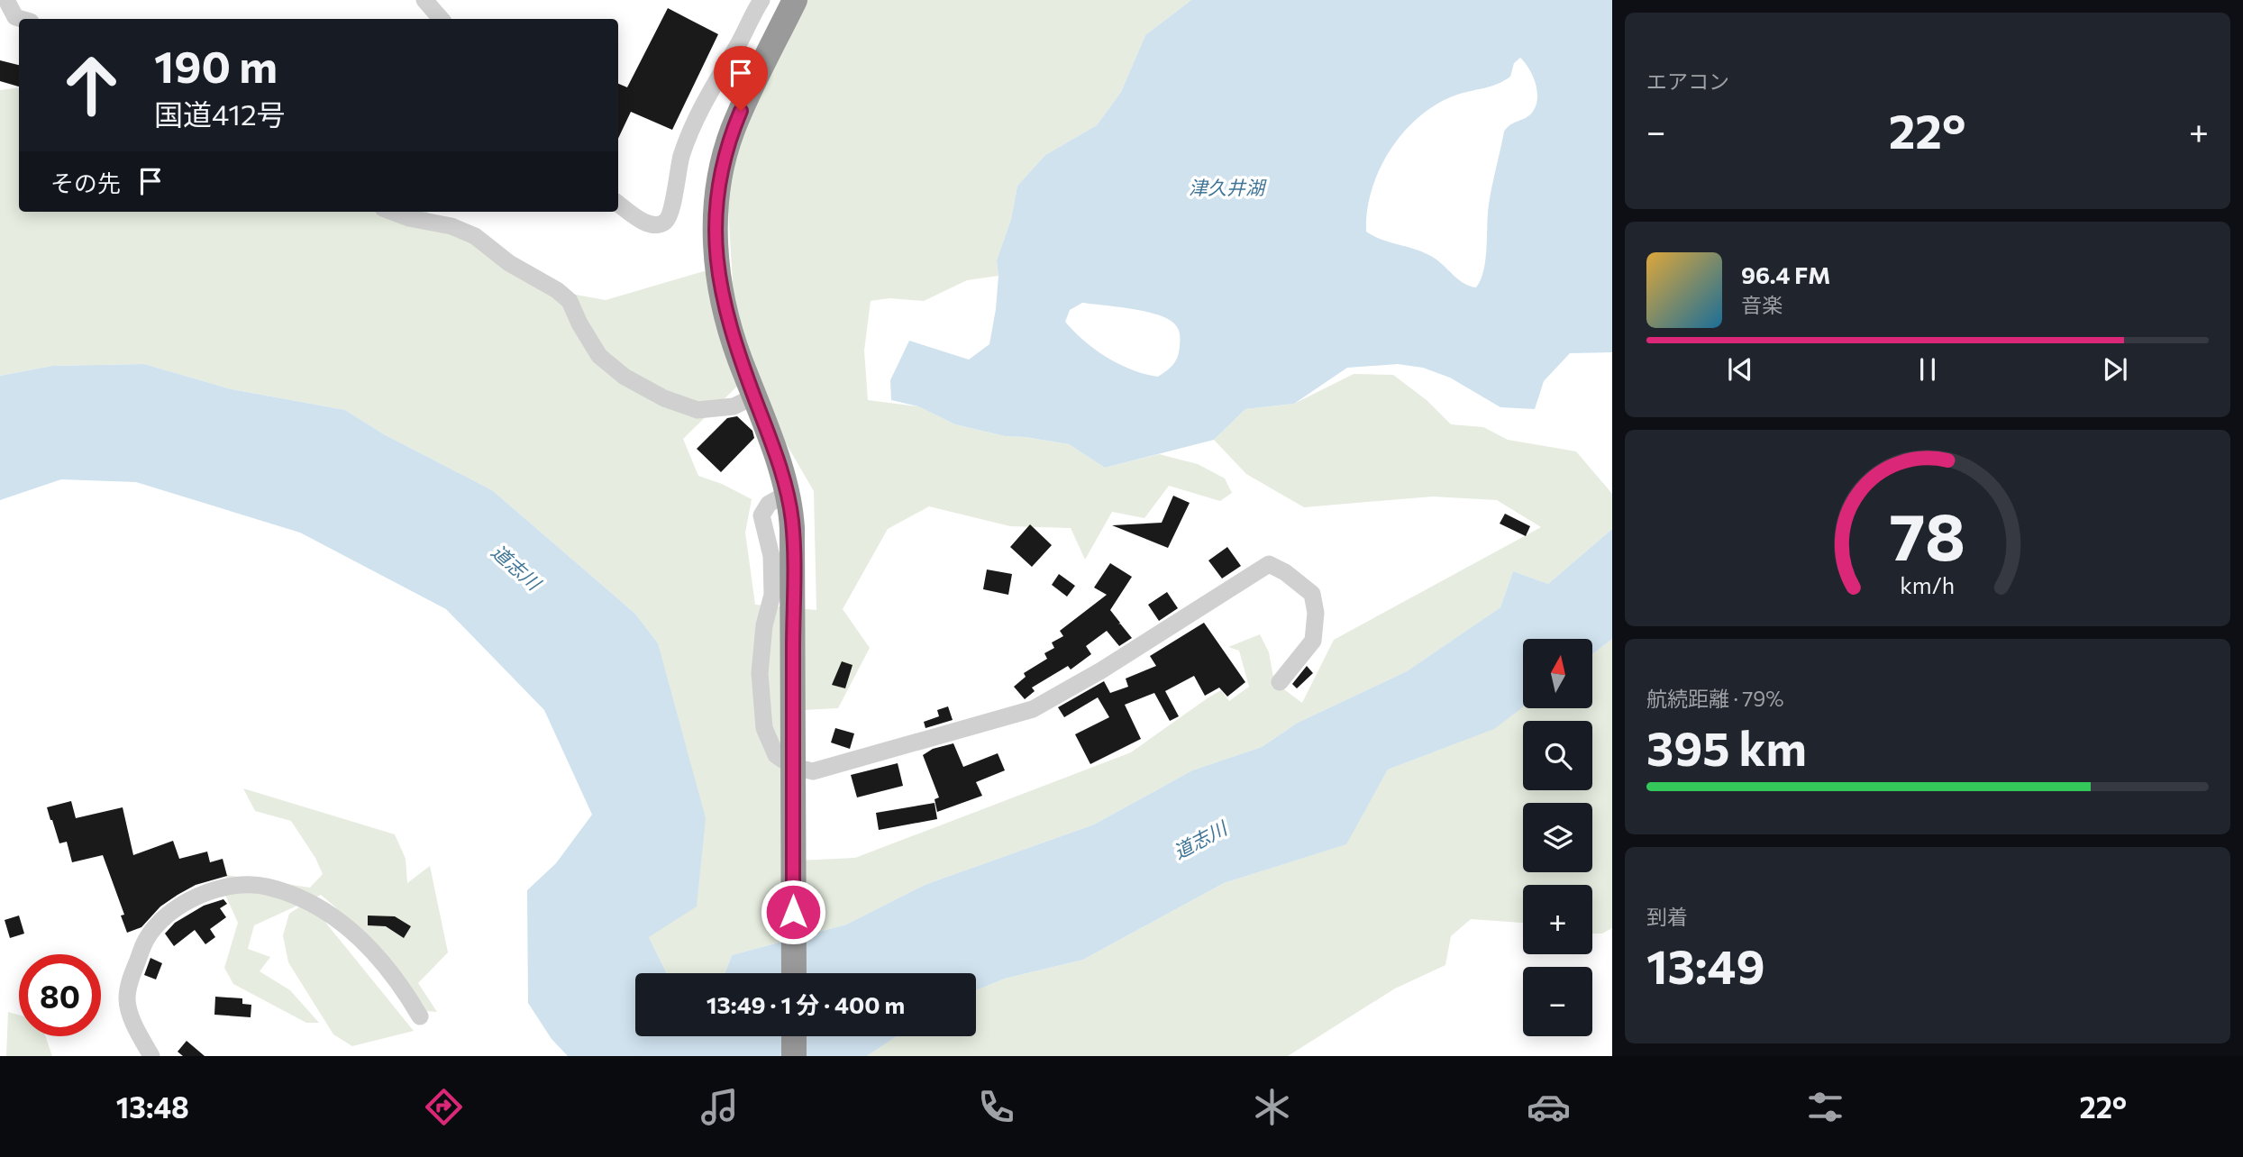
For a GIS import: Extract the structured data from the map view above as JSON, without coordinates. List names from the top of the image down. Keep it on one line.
{"water":["津久井湖","道志川"],"north":"top","page":{"tile":["エアコン",["航続距離 · 79%","395 km"],["到着","13:49"]],"turn":["190 m","国道412号"],"heat":["−","22°","+"],"then":"その先","song":["96.4 FM","音楽"],"map_buttons":["+","−"],"limit":"80","trip":"13:49 · 1 分 · 400 m","tabs":["13:48","22°"],"gauge":["78","km/h"]}}
